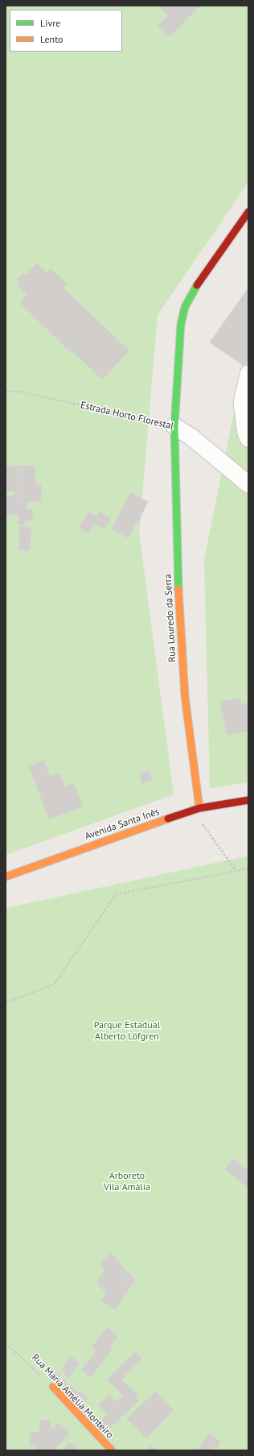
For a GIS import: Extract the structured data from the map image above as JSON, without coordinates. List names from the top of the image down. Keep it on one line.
{"streets":{"street":["Estrada Horto Florestal","Rua Louredo da Serra","Avenida Santa Inês","Rua Maria Amélia Monteiro"]},"crossings":[["Estrada Horto Florestal","Rua Louredo da Serra"],["Rua Louredo da Serra","Avenida Santa Inês"]],"parks":["Parque Estadual Alberto Löfgren","Arboreto Vila Amália"],"legend":["Livre","Lento"]}
